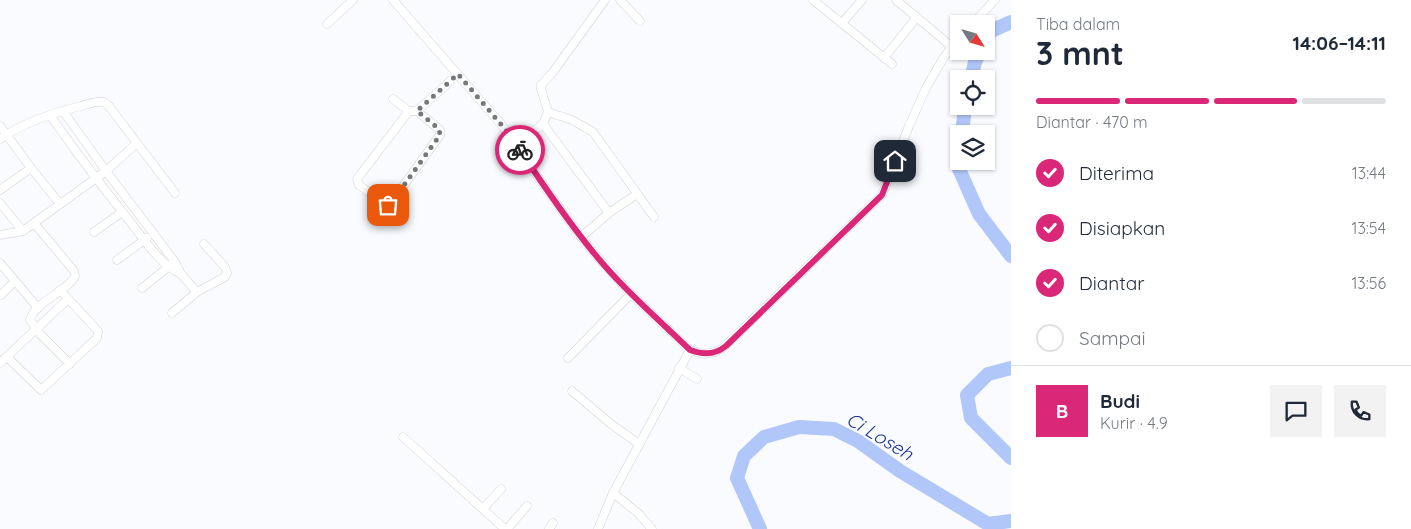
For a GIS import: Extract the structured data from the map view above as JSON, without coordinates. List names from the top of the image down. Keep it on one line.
{"water":["Ci Loseh"],"north":"bottom right","page":{"heading":["3 mnt","Tiba dalam","14:06–14:11"],"panel":["Budi","Kurir · 4.9"],"bar":"Diantar · 470 m","list":[["Diterima","13:44"],["Disiapkan","13:54"],["Diantar","13:56"],"Sampai"],"round":"B"}}
